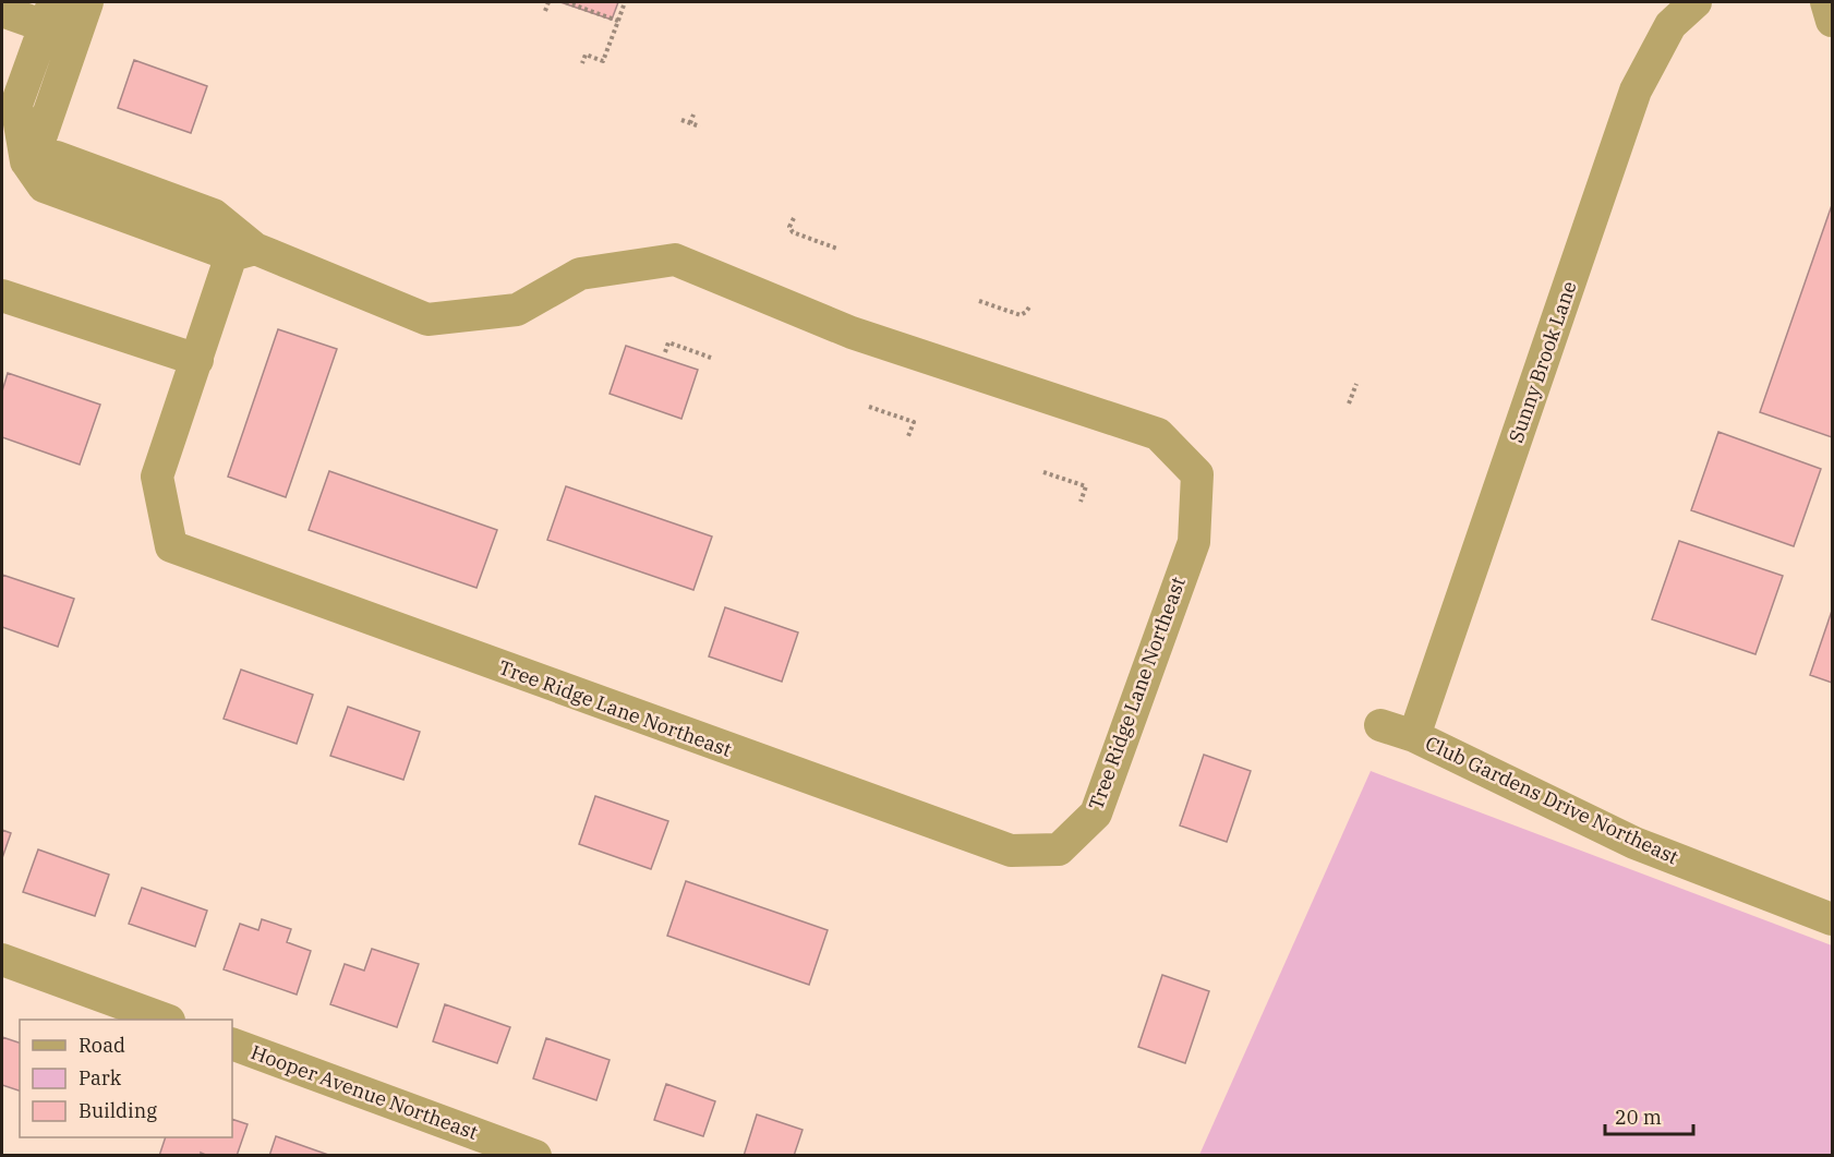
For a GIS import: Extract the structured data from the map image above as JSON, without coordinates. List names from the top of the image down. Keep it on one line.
{"streets":{"street":["Sunny Brook Lane","Tree Ridge Lane Northeast","Club Gardens Drive Northeast","Hooper Avenue Northeast"]},"crossings":[["Sunny Brook Lane","Club Gardens Drive Northeast"]],"legend":["Road","Park","Building"],"scale_bar":"20 m"}
